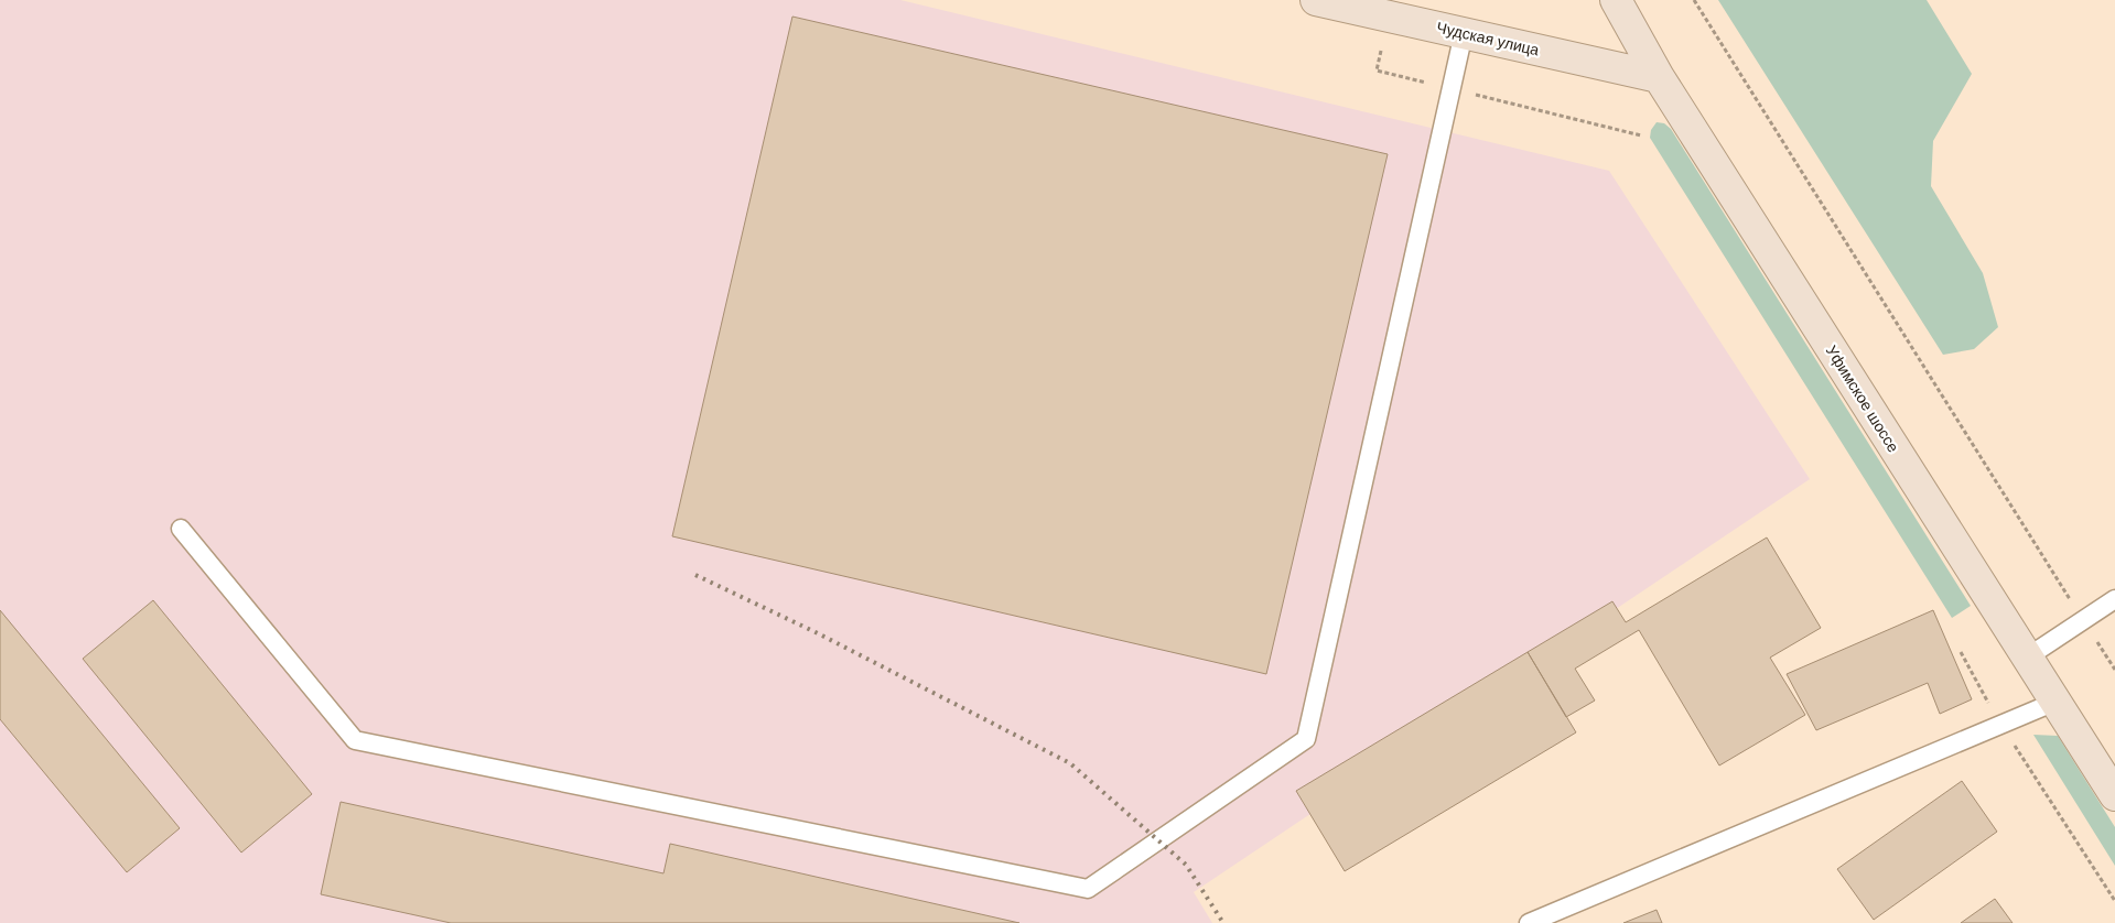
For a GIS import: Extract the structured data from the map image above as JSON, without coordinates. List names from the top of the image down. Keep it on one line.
{"streets":{"main road":["Чудская улица","Уфимское шоссе"]},"crossings":[["Чудская улица","Уфимское шоссе"]]}
